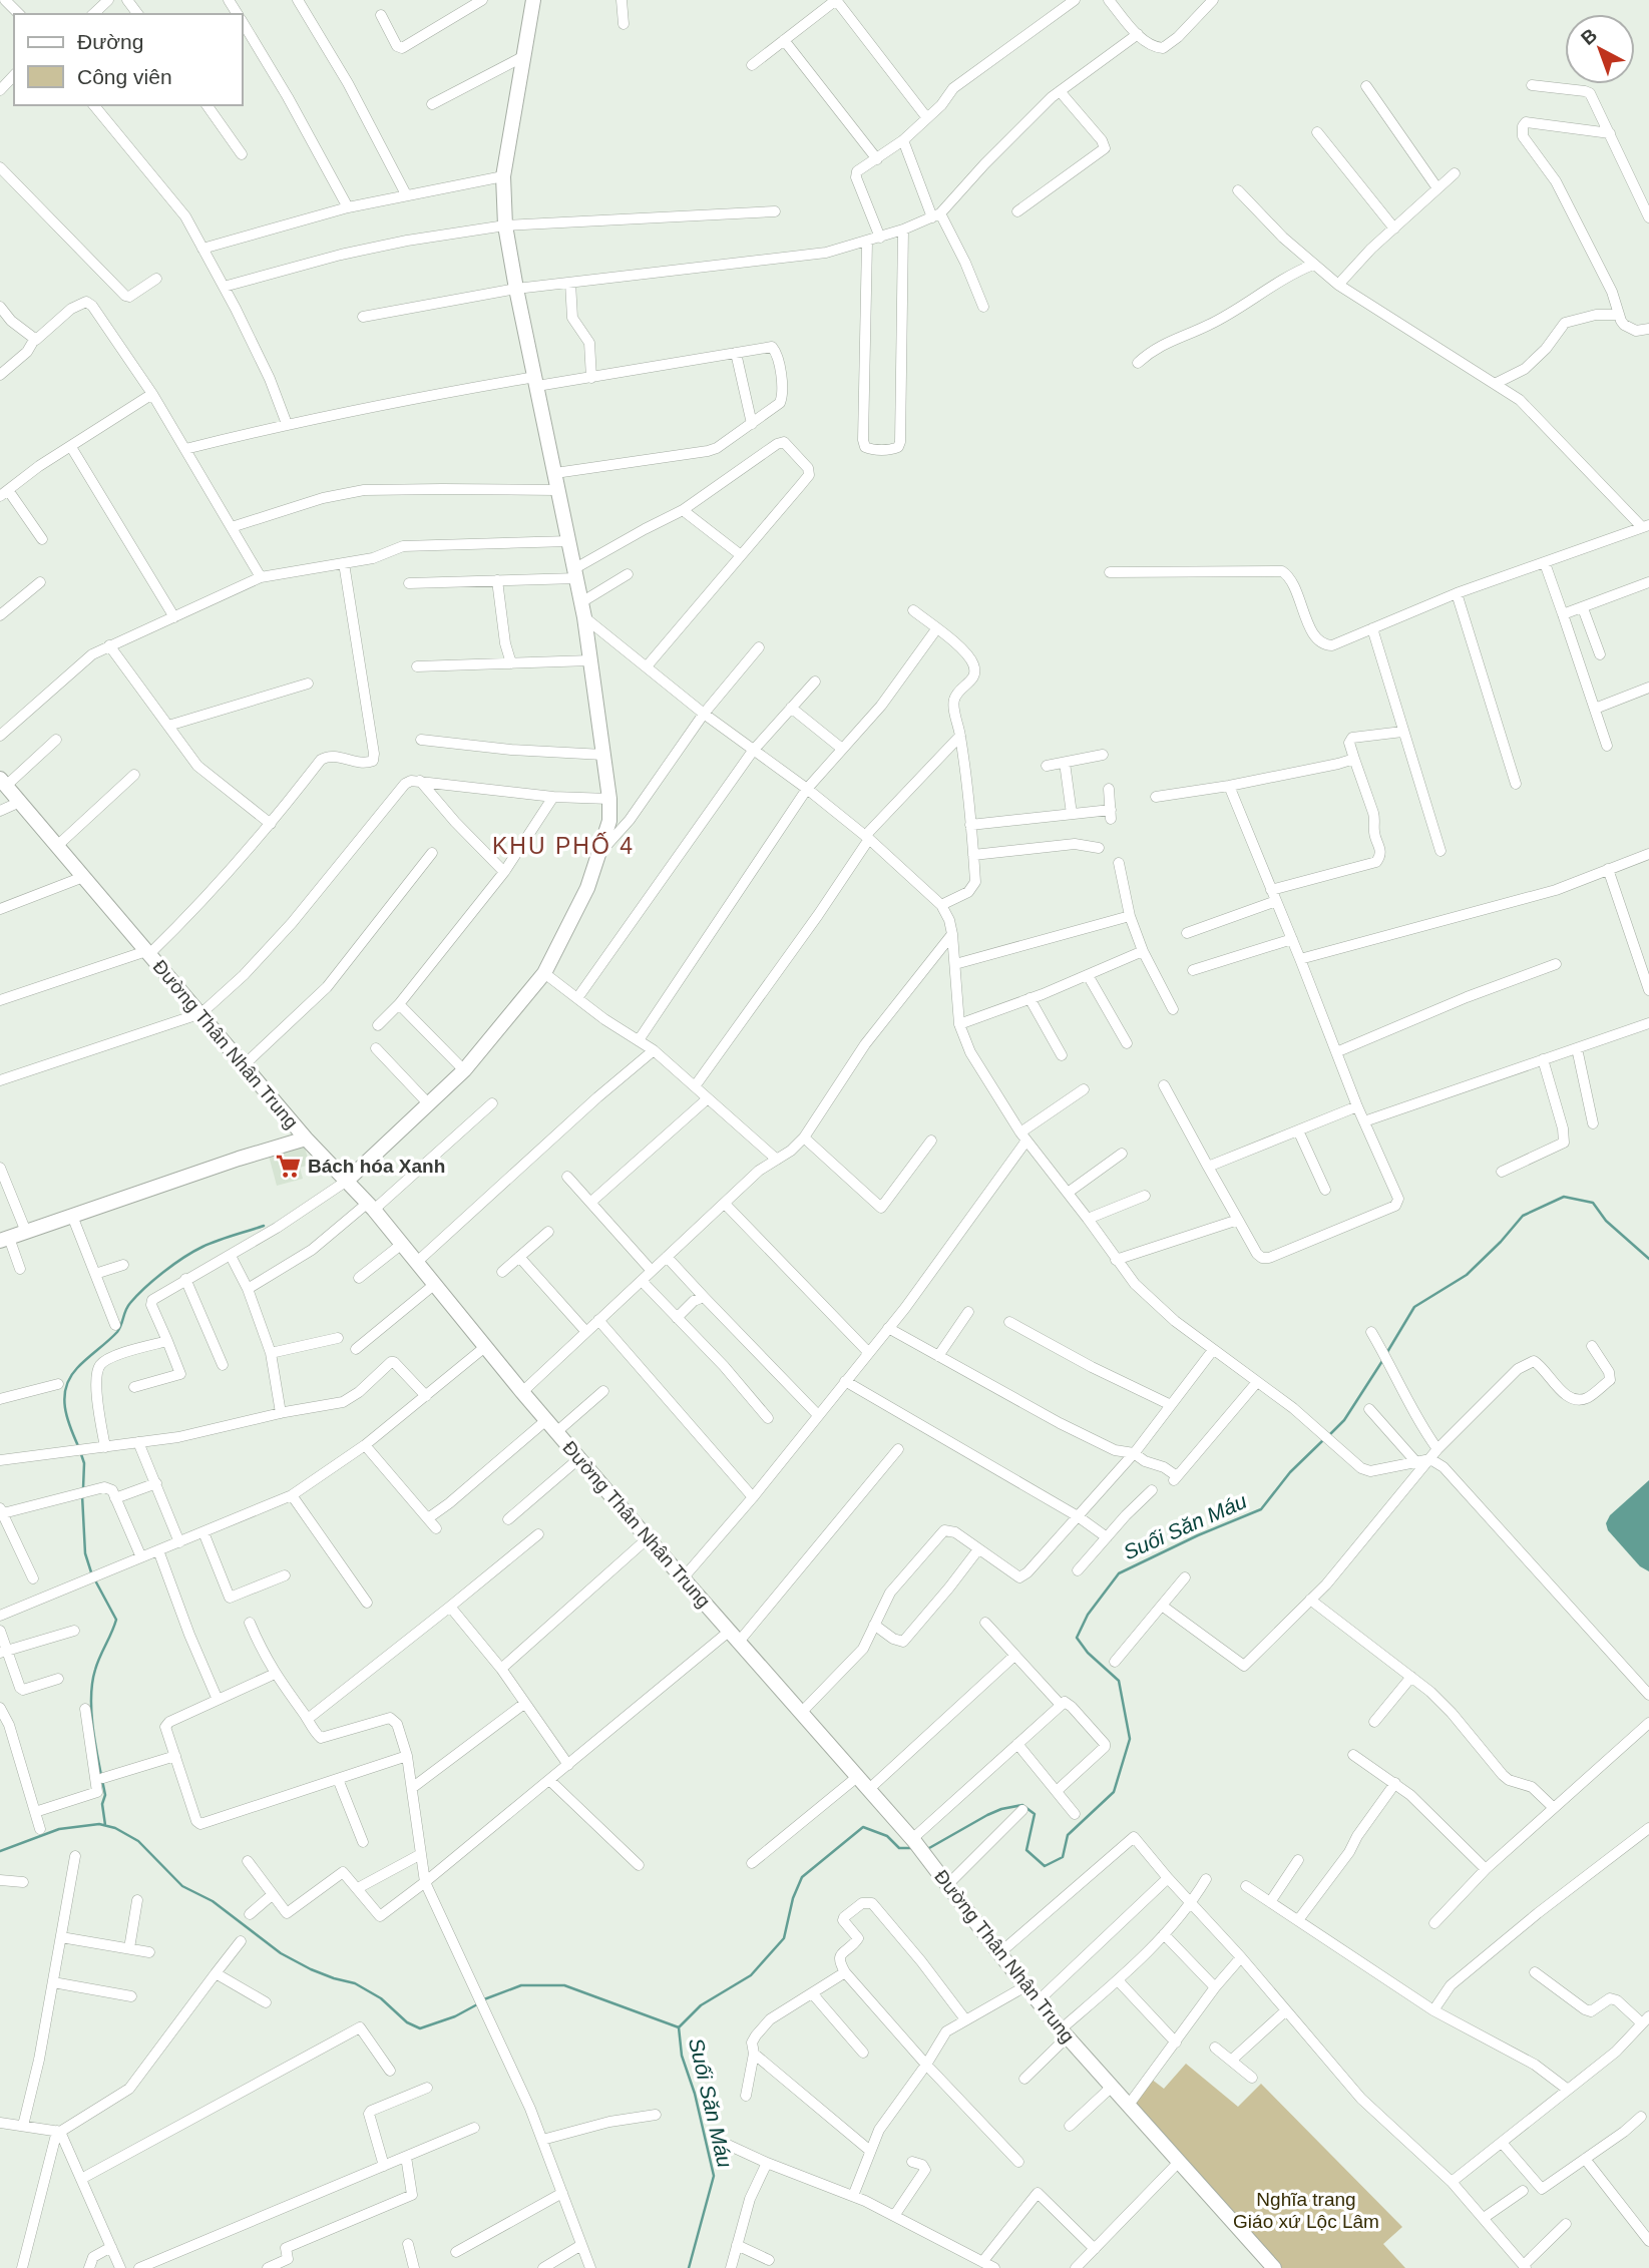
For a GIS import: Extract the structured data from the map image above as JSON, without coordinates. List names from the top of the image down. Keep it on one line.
{"streets":{"street":["Đường Thân Nhân Trung"]},"districts":["KHU PHỐ 4"],"water":["Suối Săn Máu"],"parks":["Nghĩa trang Giáo xứ Lộc Lâm"],"places":{"supermarket":["Bách hóa Xanh"]},"legend":["Đường","Công viên"],"north":"top left"}
